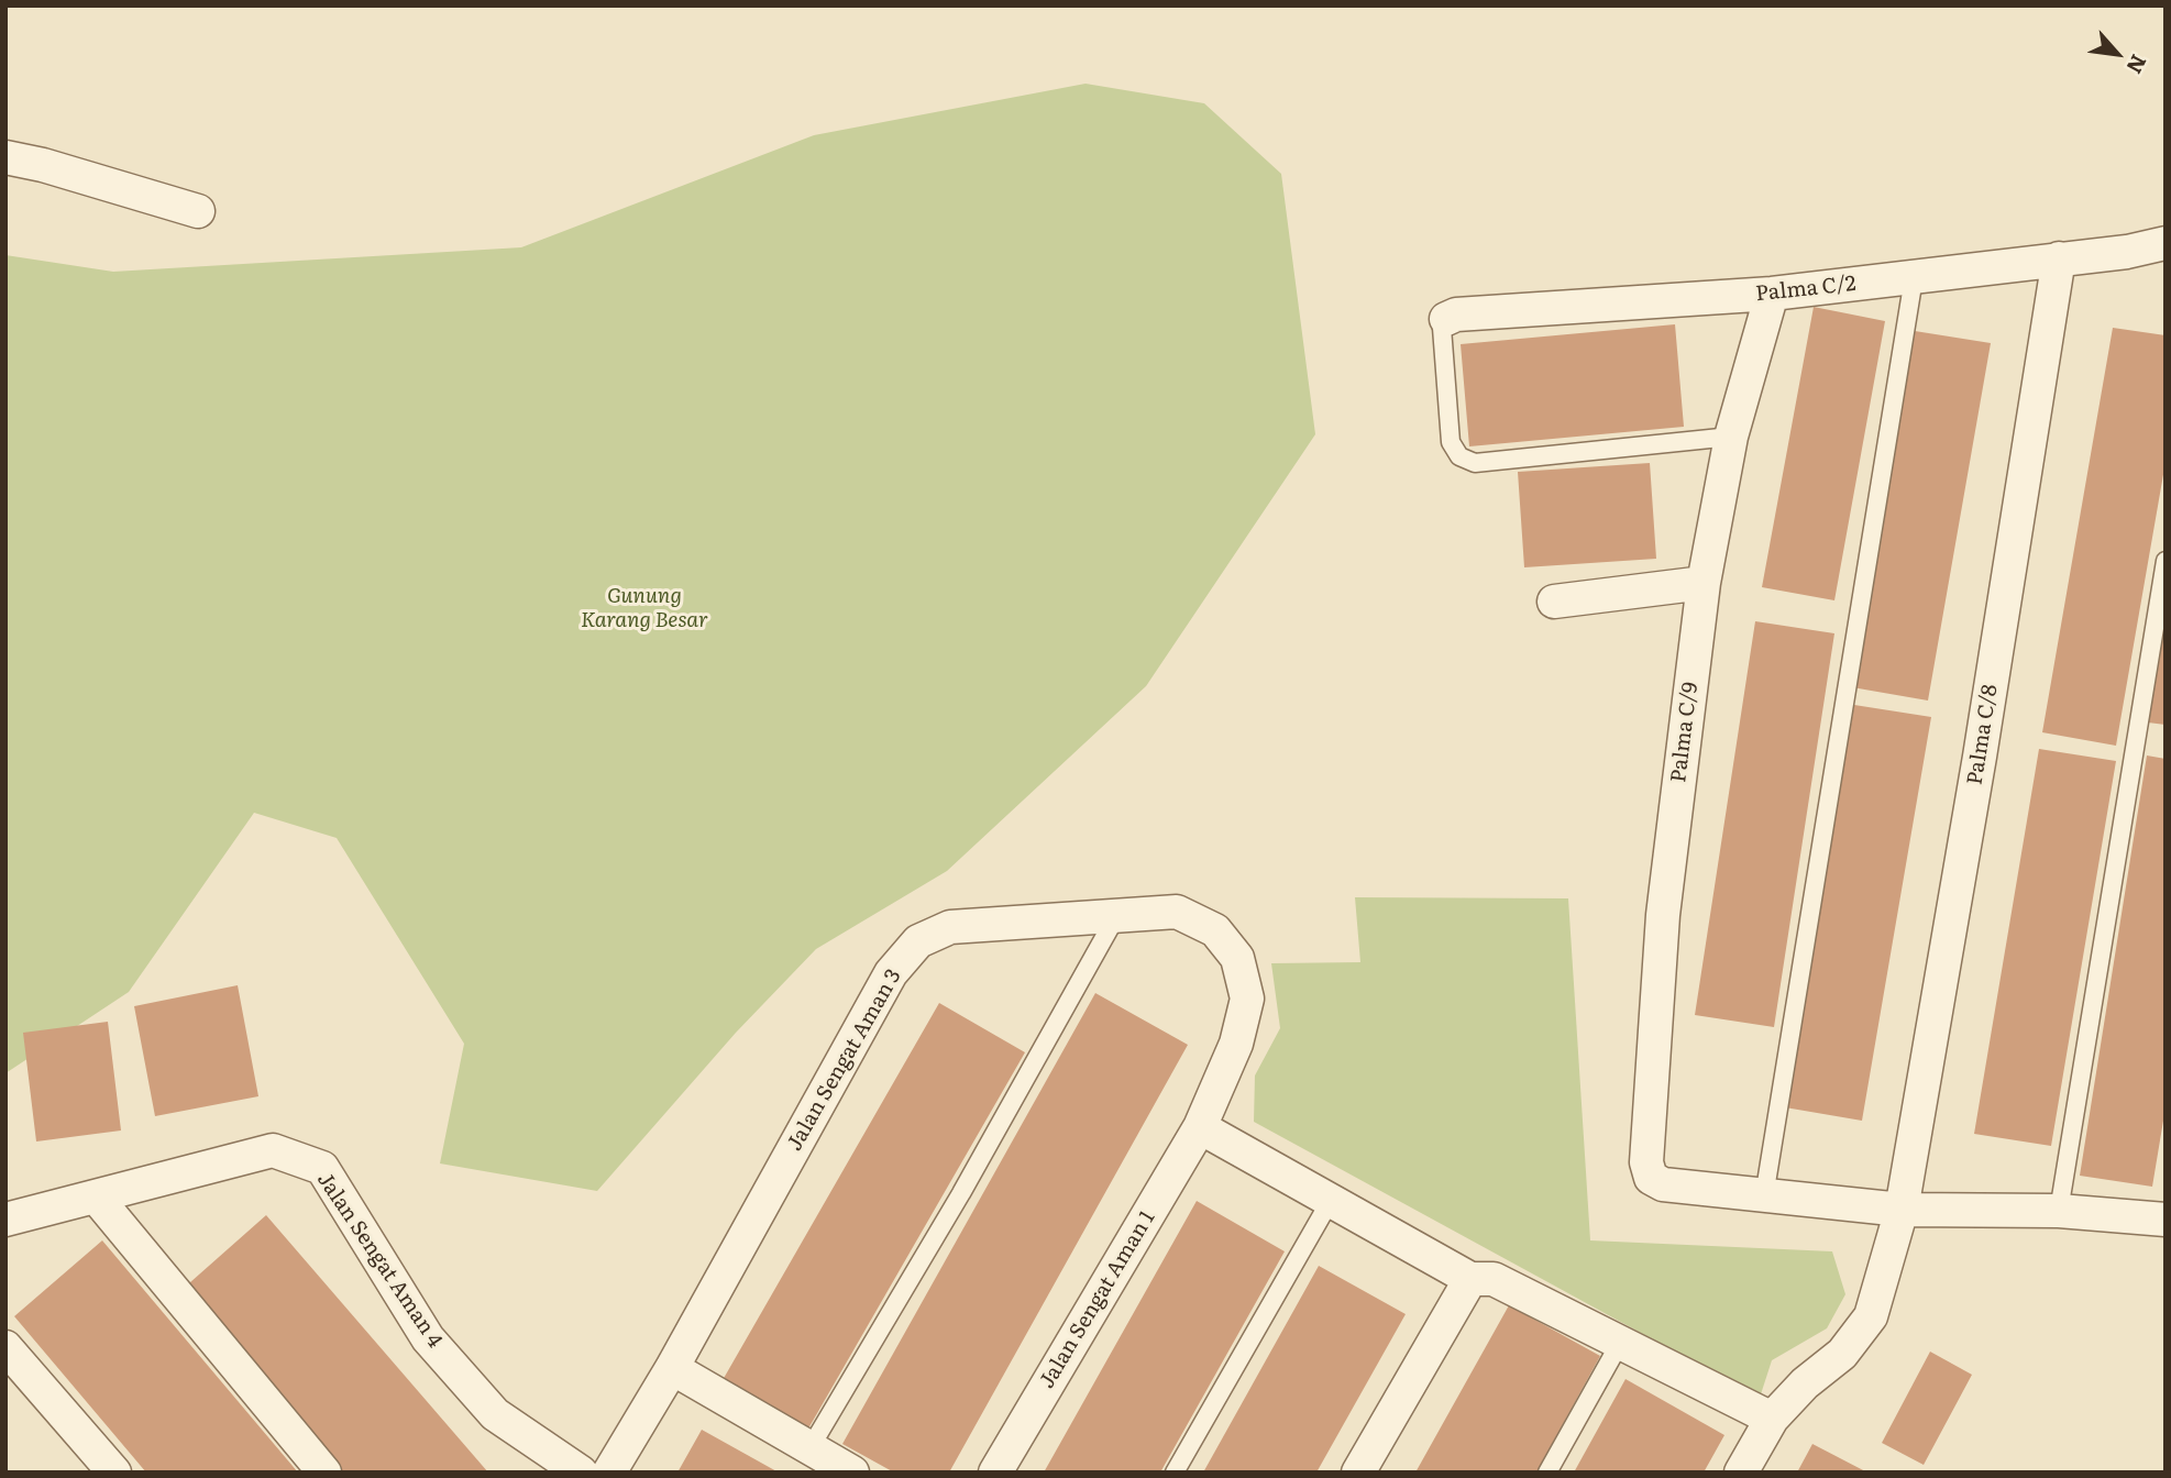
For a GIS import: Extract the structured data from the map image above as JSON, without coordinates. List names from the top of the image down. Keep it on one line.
{"streets":{"street":["Palma C/2","Palma C/9","Palma C/8","Jalan Sengat Aman 3","Jalan Sengat Aman 4","Jalan Sengat Aman 1"]},"crossings":[["Palma C/2","Palma C/9"],["Palma C/2","Palma C/8"],["Jalan Sengat Aman 3","Jalan Sengat Aman 1"]],"parks":["Gunung Karang Besar"],"north":"bottom right"}
